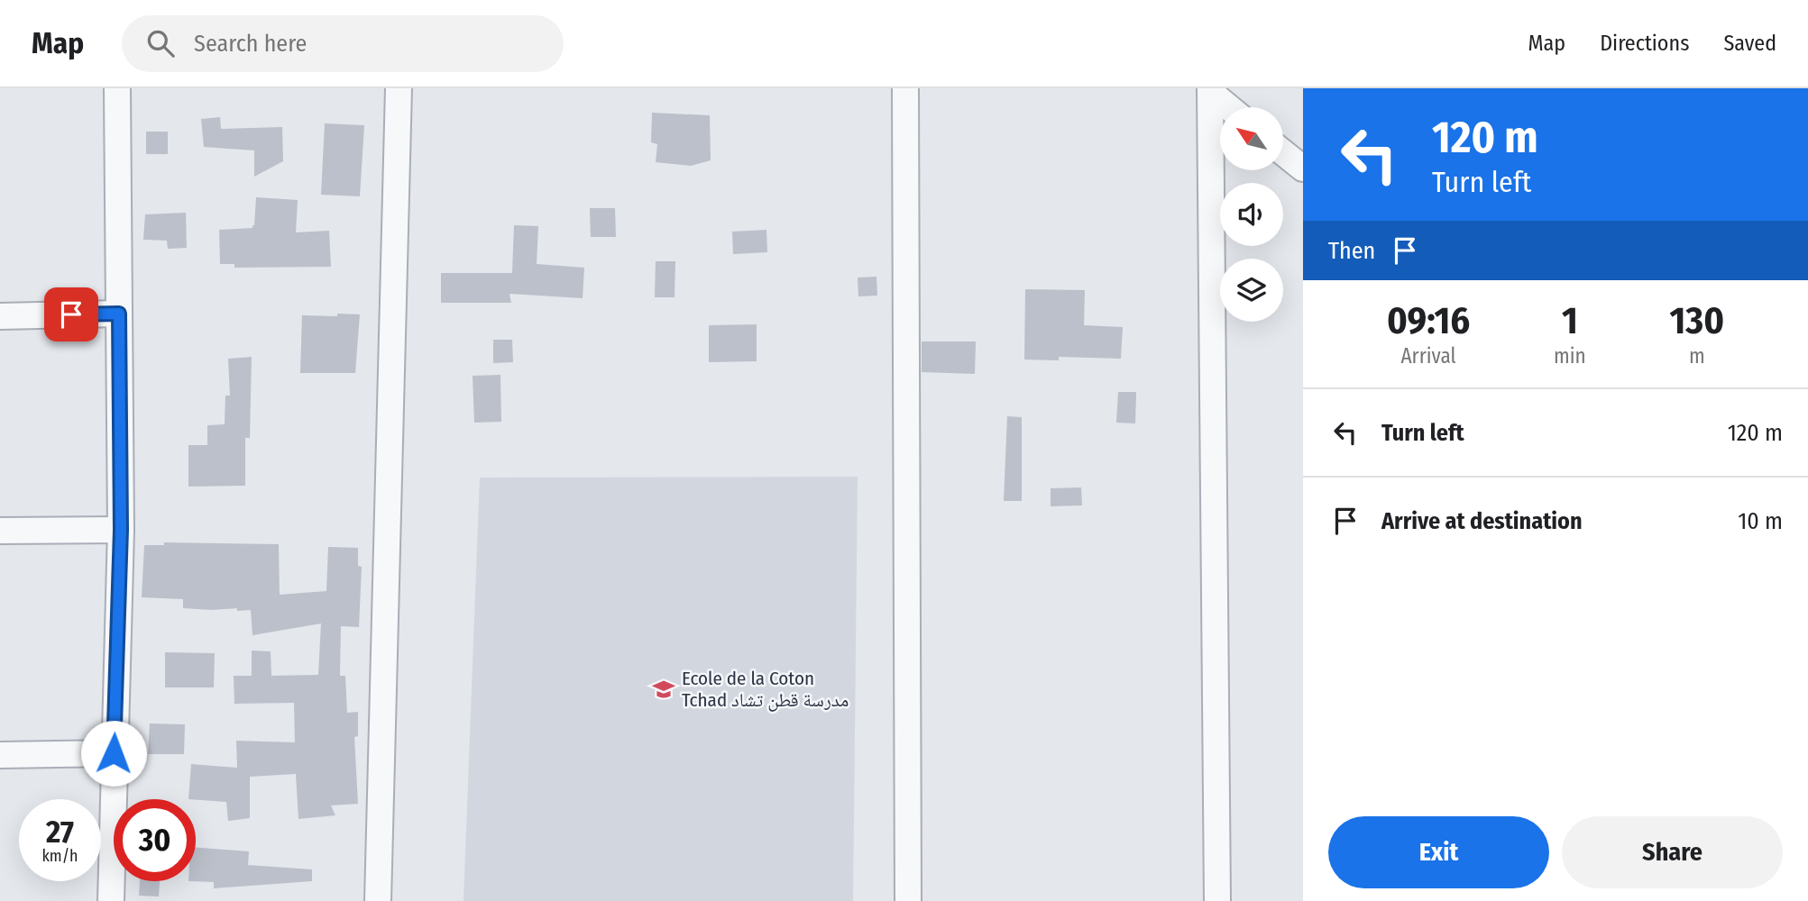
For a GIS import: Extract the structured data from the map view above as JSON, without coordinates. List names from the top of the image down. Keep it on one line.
{"places":{"school or university":["Ecole de la Coton Tchad مدرسة قطن تشاد"]},"north":"top left","page":{"header":"Map","search":"Search here","nav":["Map","Directions","Saved"],"turn":["120 m","Turn left"],"then":"Then","eta":["09:16","Arrival","1","min","130","m"],"list":[{"name":"Turn left","value":"120 m"},{"name":"Arrive at destination","value":"10 m"}],"speed":"27 km/h","limit":"30","buttons":["Exit","Share"]}}
